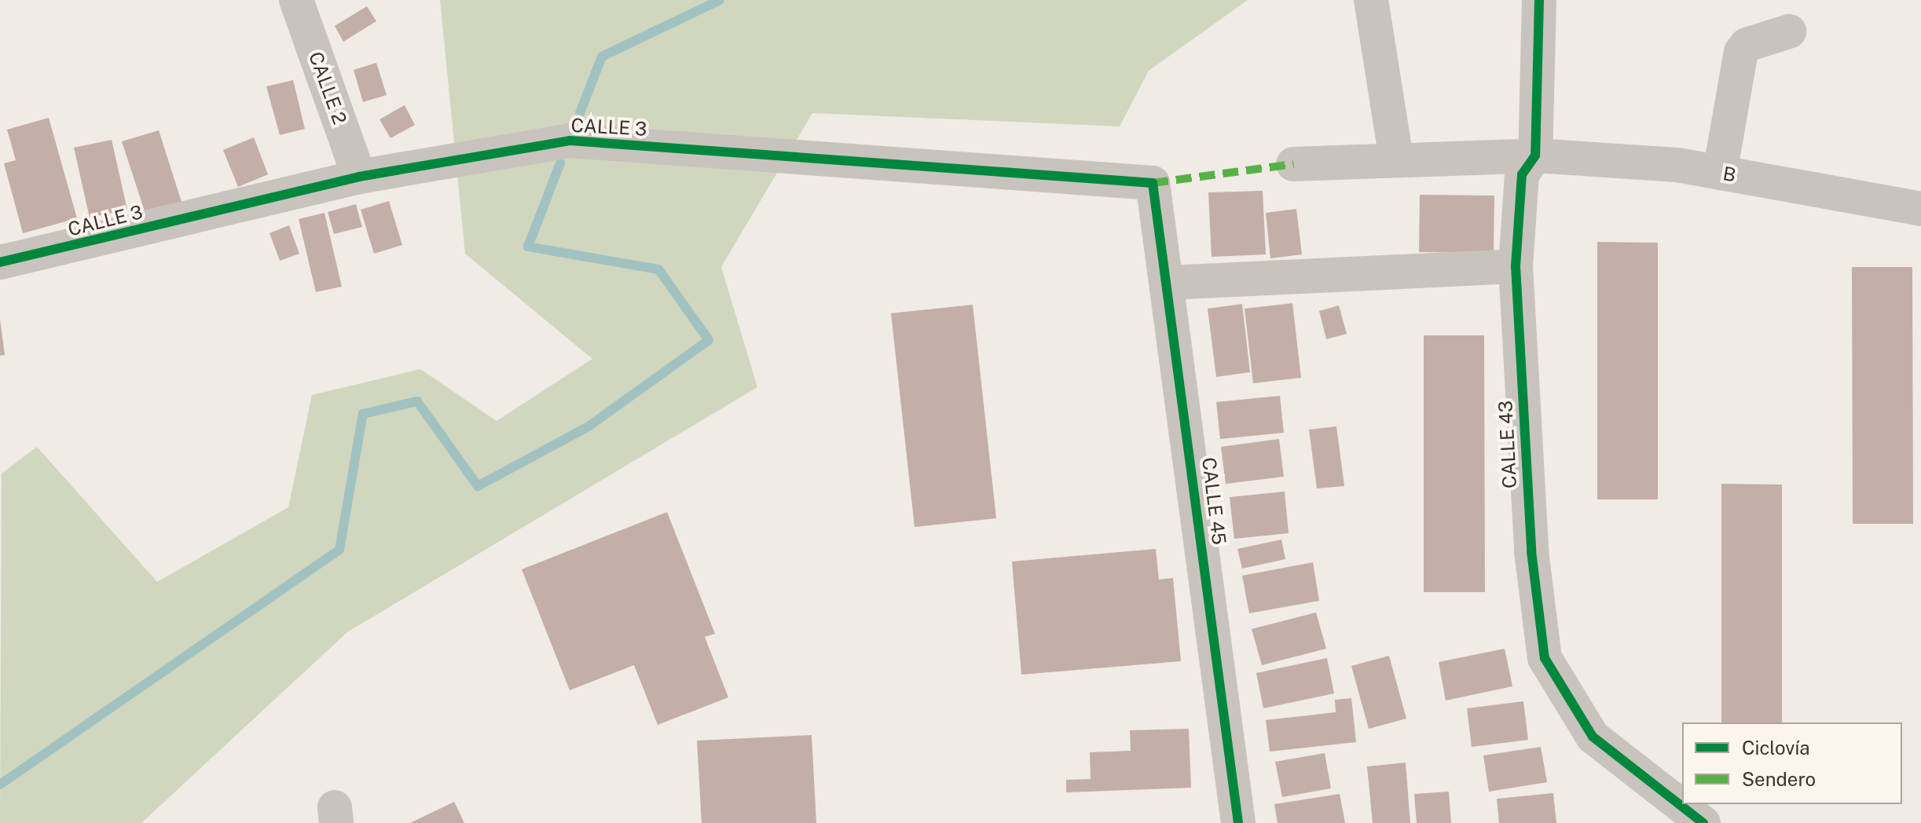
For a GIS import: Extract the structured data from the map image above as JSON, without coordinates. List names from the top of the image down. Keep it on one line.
{"streets":{"street":["CALLE 2","CALLE 3","B","CALLE 43","CALLE 45"]},"crossings":[["CALLE 2","CALLE 3"],["CALLE 3","CALLE 45"],["B","CALLE 43"]],"legend":["Ciclovía","Sendero"]}
